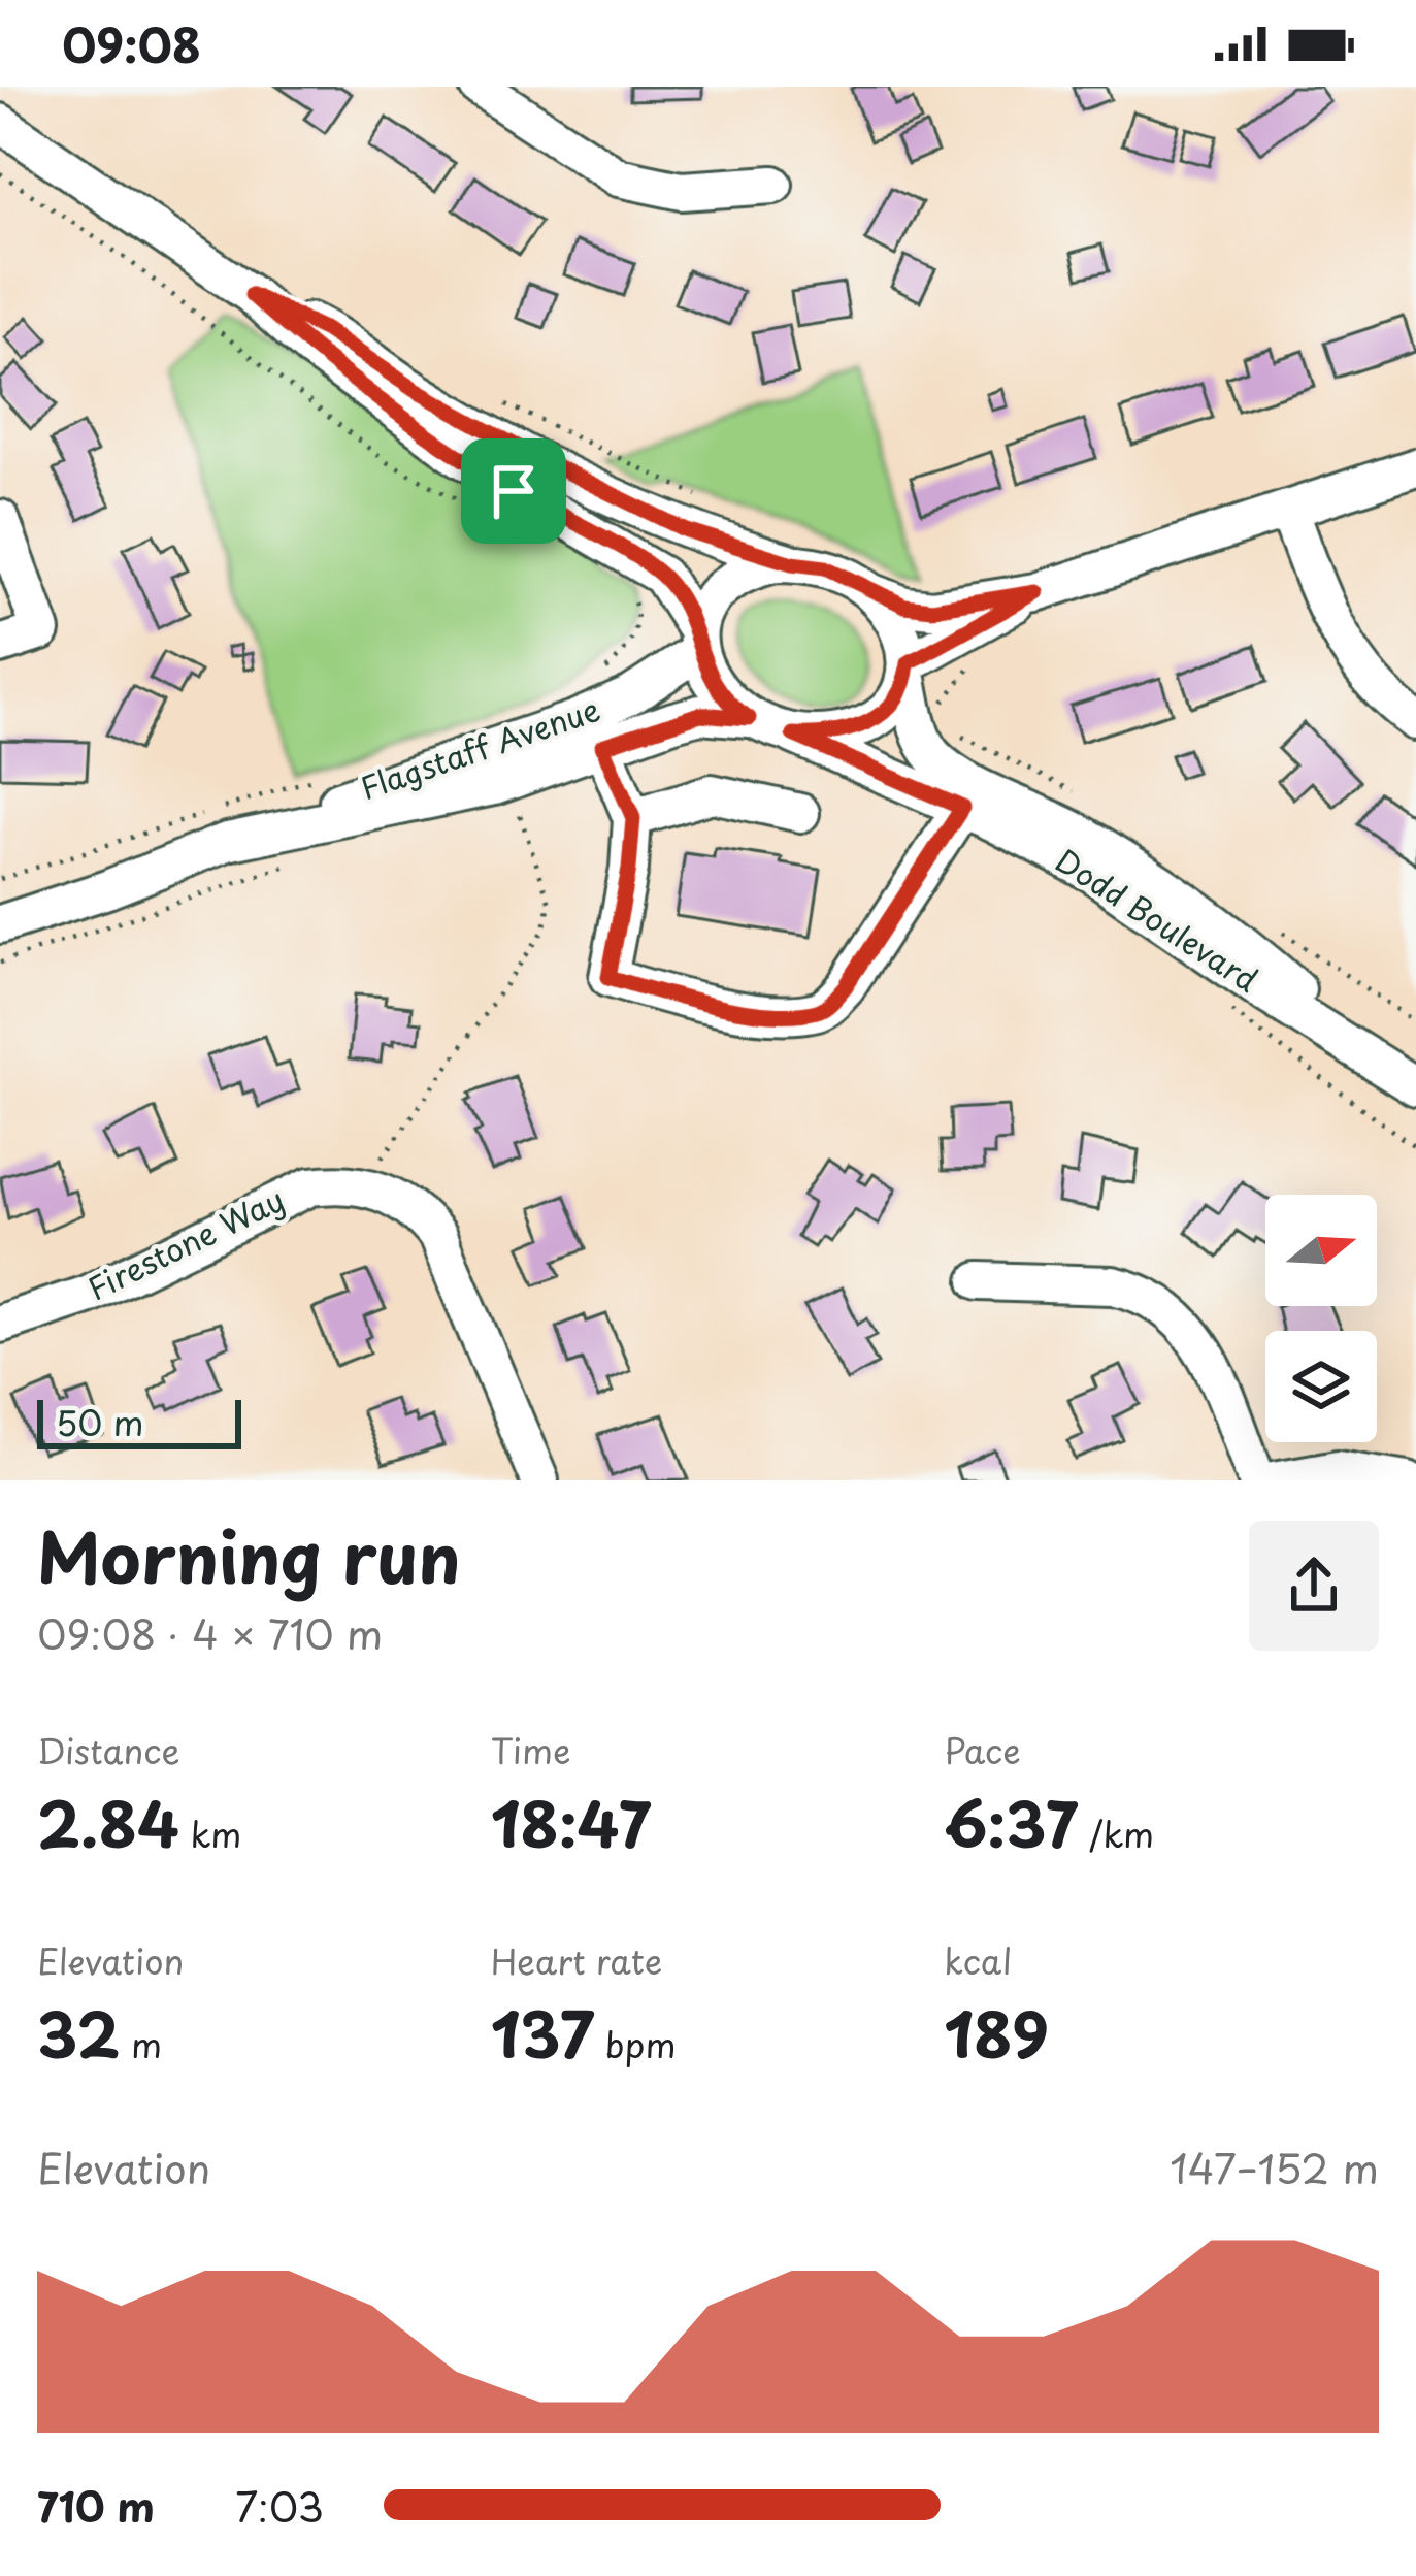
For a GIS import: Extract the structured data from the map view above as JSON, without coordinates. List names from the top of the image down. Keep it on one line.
{"streets":{"street":["Flagstaff Avenue","Dodd Boulevard","Firestone Way"]},"crossings":[["Flagstaff Avenue","Dodd Boulevard"]],"scale_bar":"50 m","north":"right","page":{"status":"09:08","scale":"50 m","heading":["Morning run","09:08 · 4 × 710 m"],"stats":[["Distance","2.84 km"],["Time","18:47"],["Pace","6:37 /km"],["Elevation","32 m"],["Heart rate","137 bpm"],["kcal","189"]],"chart":["Elevation","147–152 m"],"list":[{"name":"710 m","note":"7:03"}]}}
